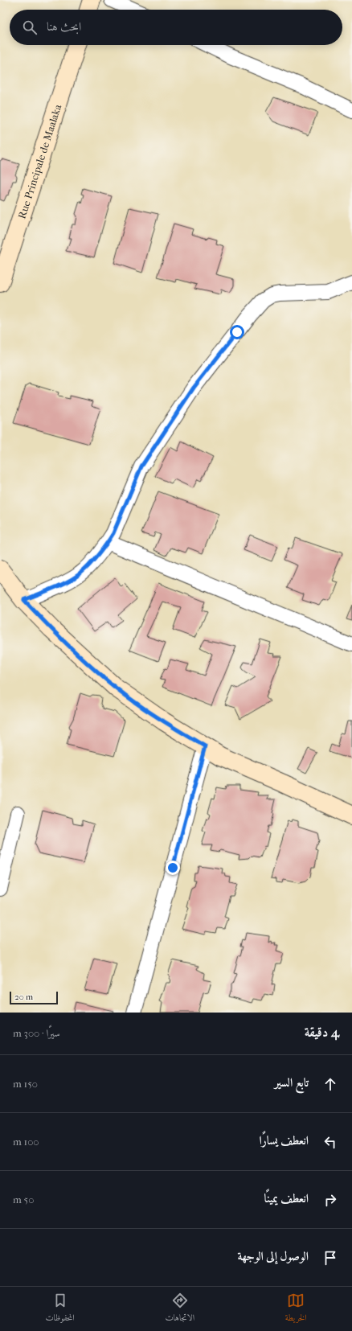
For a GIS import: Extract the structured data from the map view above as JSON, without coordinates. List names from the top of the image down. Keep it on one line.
{"streets":{"street":["Rue Principale de Maalaka"]},"scale_bar":"20 m","page":{"search":"ابحث هنا","scale":"20 m","heading":["4 دقيقة","سيرًا · 300 m"],"list":[["تابع السير","150 m"],["انعطف يسارًا","100 m"],["انعطف يمينًا","50 m"],"الوصول إلى الوجهة"],"nav":["الخريطة","الاتجاهات","المحفوظات"]}}
